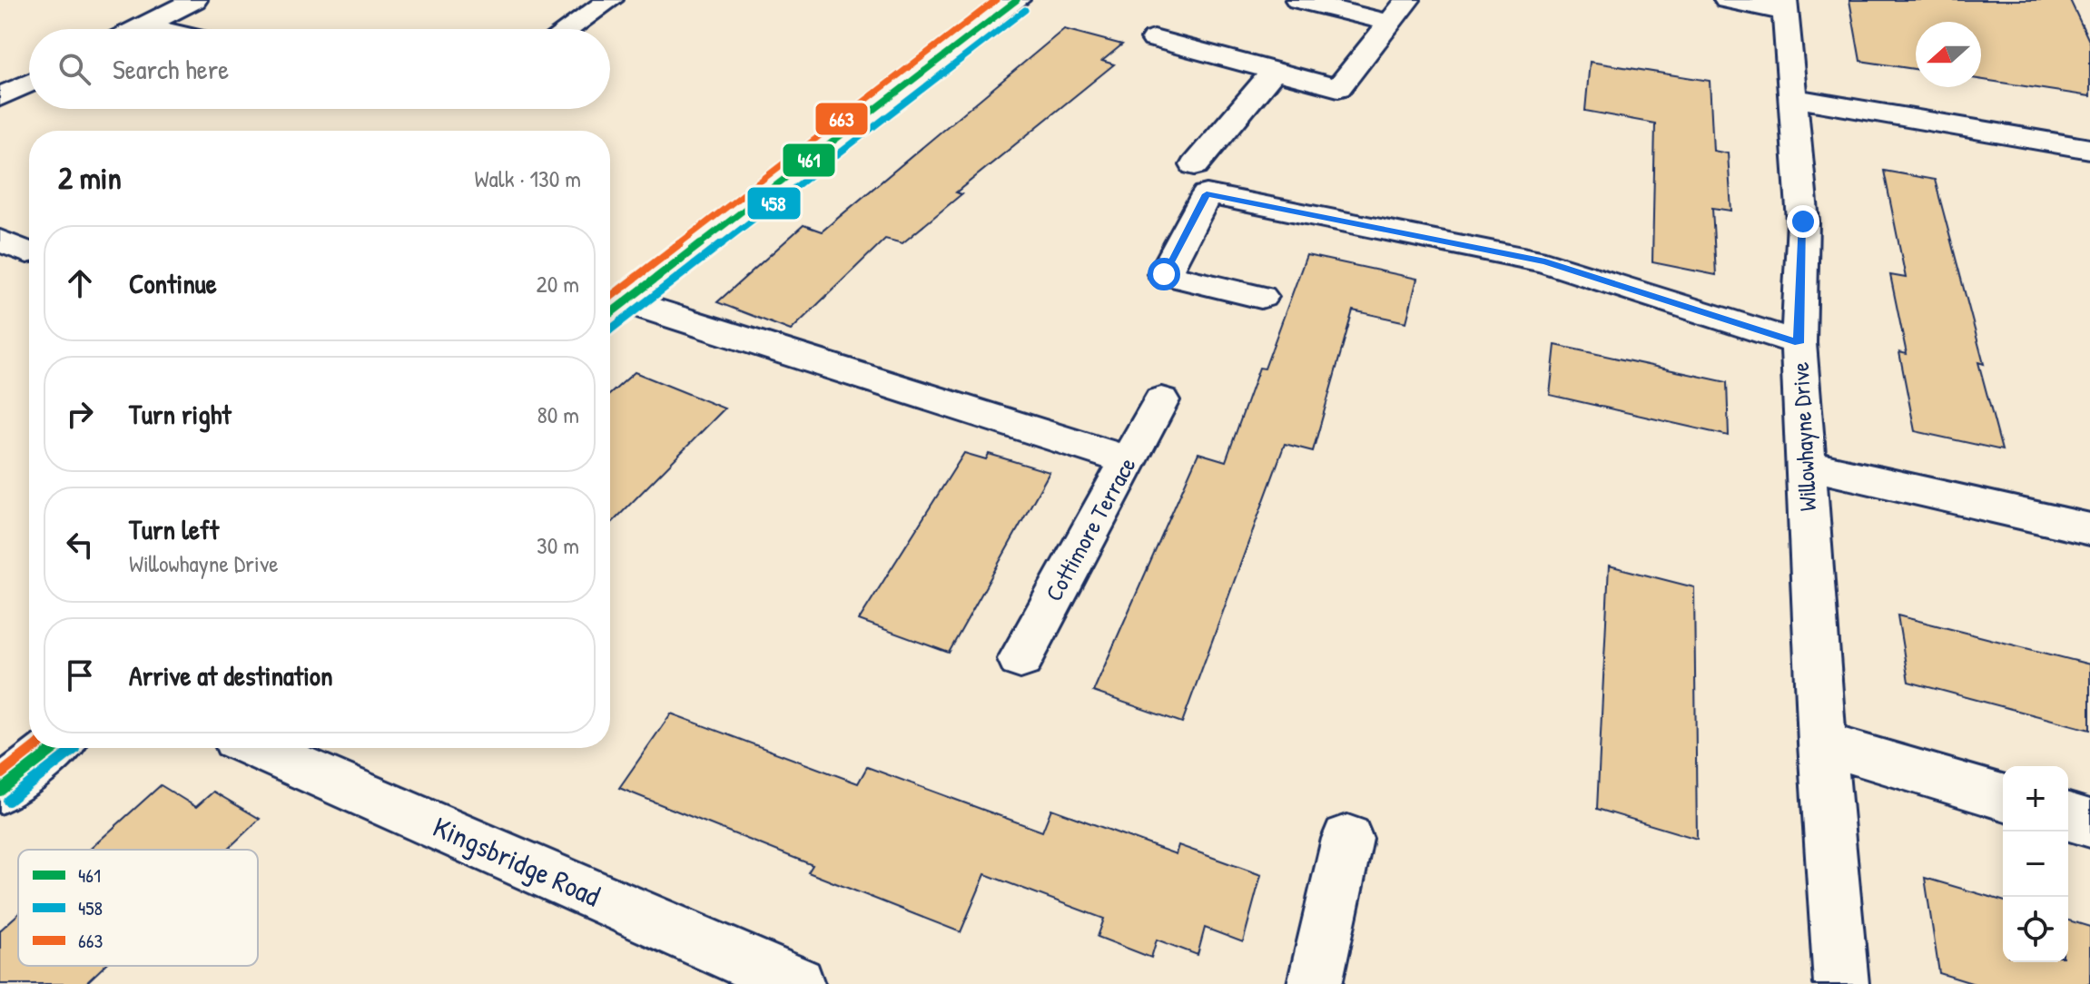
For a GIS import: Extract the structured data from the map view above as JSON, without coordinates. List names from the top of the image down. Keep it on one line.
{"streets":{"street":["Willowhayne Drive","Cottimore Terrace","Kingsbridge Road"]},"lines":["transit line 461","transit line 663","transit line 458"],"legend":["461","458","663"],"north":"left","page":{"search":"Search here","heading":["2 min","Walk · 130 m"],"list":[["Continue","20 m"],["Turn right","80 m"],["Turn left","Willowhayne Drive","30 m"],"Arrive at destination"],"map_buttons":["+","−"]}}
